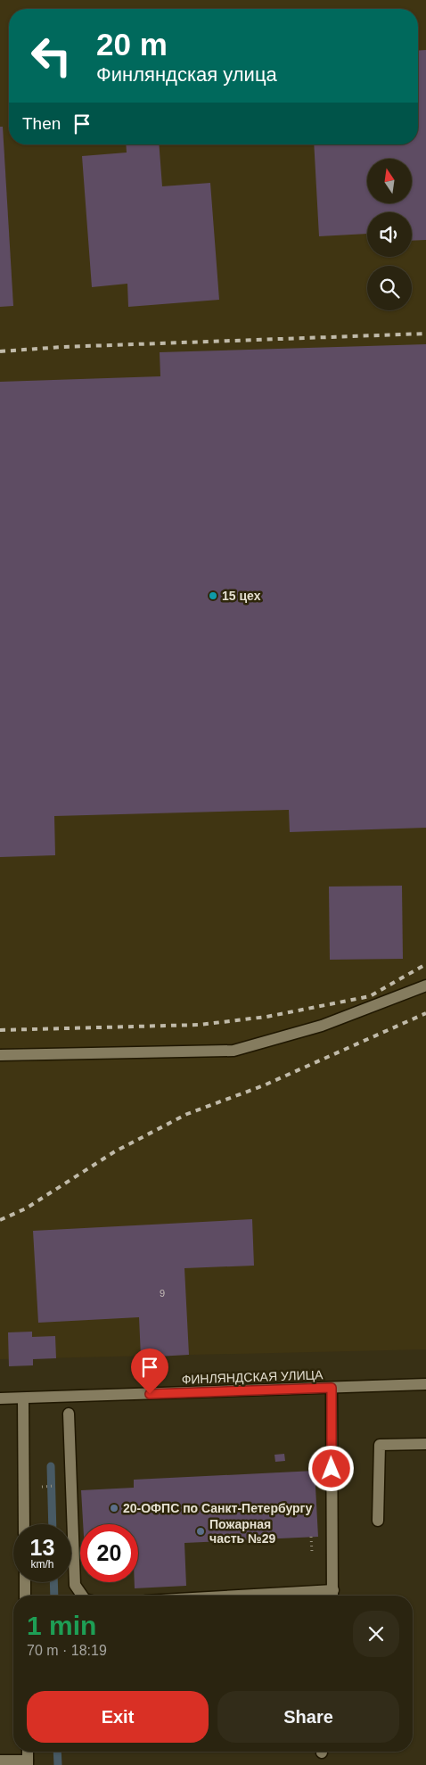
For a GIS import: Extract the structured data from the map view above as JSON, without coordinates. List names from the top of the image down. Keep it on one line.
{"streets":{"street":["ФИНЛЯНДСКАЯ УЛИЦА"]},"places":["15 цех","20-ОФПС по Санкт-Петербургу","Пожарная часть №29"],"house_numbers":["9"],"north":"top","page":{"turn":["20 m","Финляндская улица"],"then":"Then","speed":"13 km/h","limit":"20","heading":["1 min","70 m · 18:19"],"buttons":["Exit","Share"]}}
